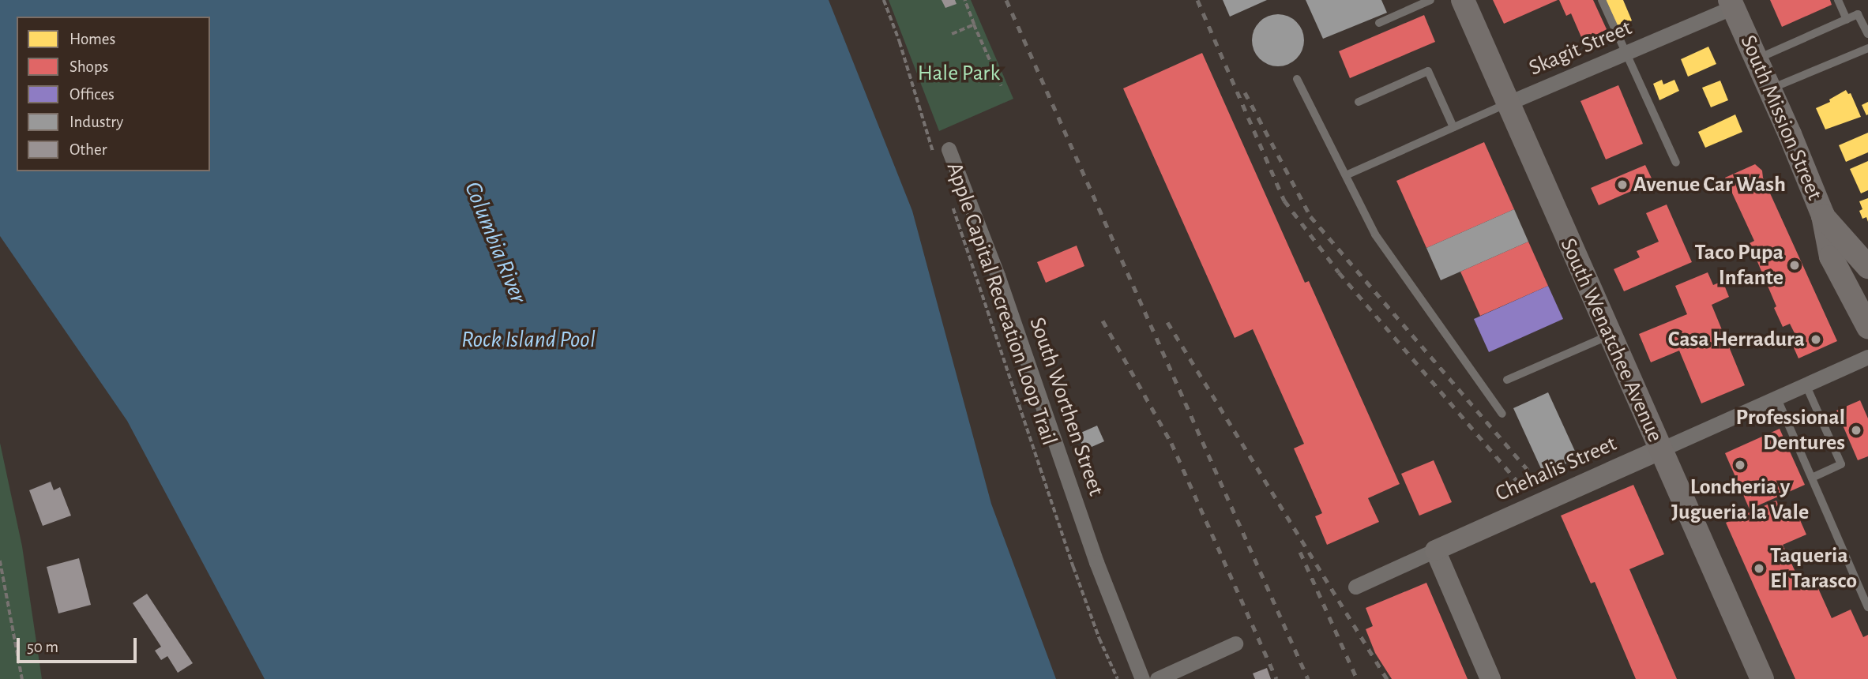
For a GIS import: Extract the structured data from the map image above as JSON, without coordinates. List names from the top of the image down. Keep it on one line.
{"streets":{"main road":["South Mission Street","South Wenatchee Avenue"],"street":["Skagit Street","South Worthen Street","Chehalis Street"],"path":["Apple Capital Recreation Loop Trail"]},"crossings":[["Skagit Street","South Mission Street"],["Skagit Street","South Wenatchee Avenue"],["South Wenatchee Avenue","Chehalis Street"]],"water":["Columbia River","Rock Island Pool"],"parks":["Hale Park"],"places":["Avenue Car Wash","Taco Pupa Infante","Casa Herradura","Professional Dentures","Loncheria y Jugueria la Vale","Taqueria El Tarasco"],"legend":["Homes","Shops","Offices","Industry","Other"],"scale_bar":"50 m"}
